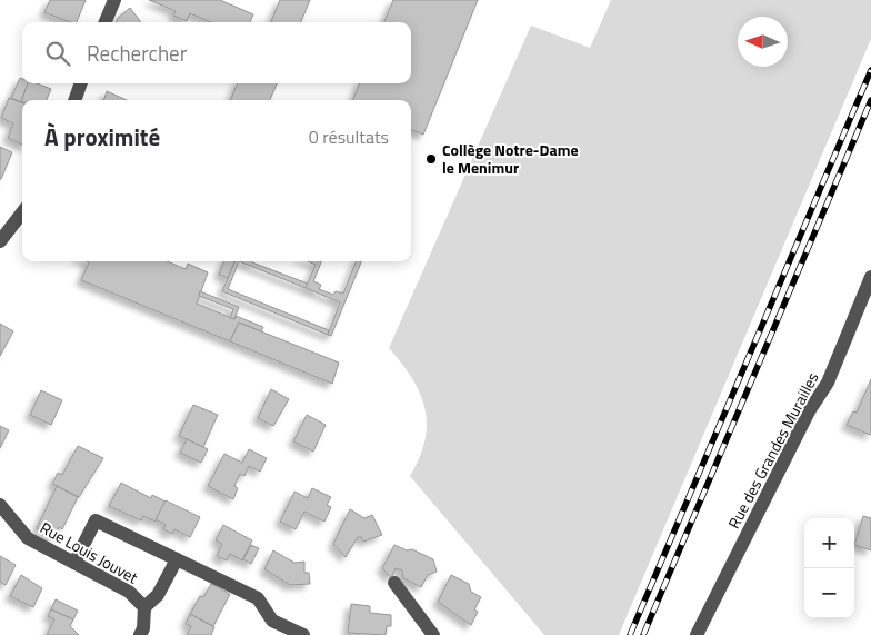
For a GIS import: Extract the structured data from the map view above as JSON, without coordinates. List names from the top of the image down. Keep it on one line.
{"streets":{"street":["Rue des Grandes Murailles","Rue Louis Jouvet"]},"places":["Collège Notre-Dame le Menimur"],"north":"left","page":{"search":"Rechercher","heading":["À proximité","0 résultats"],"map_buttons":["+","−"]}}
